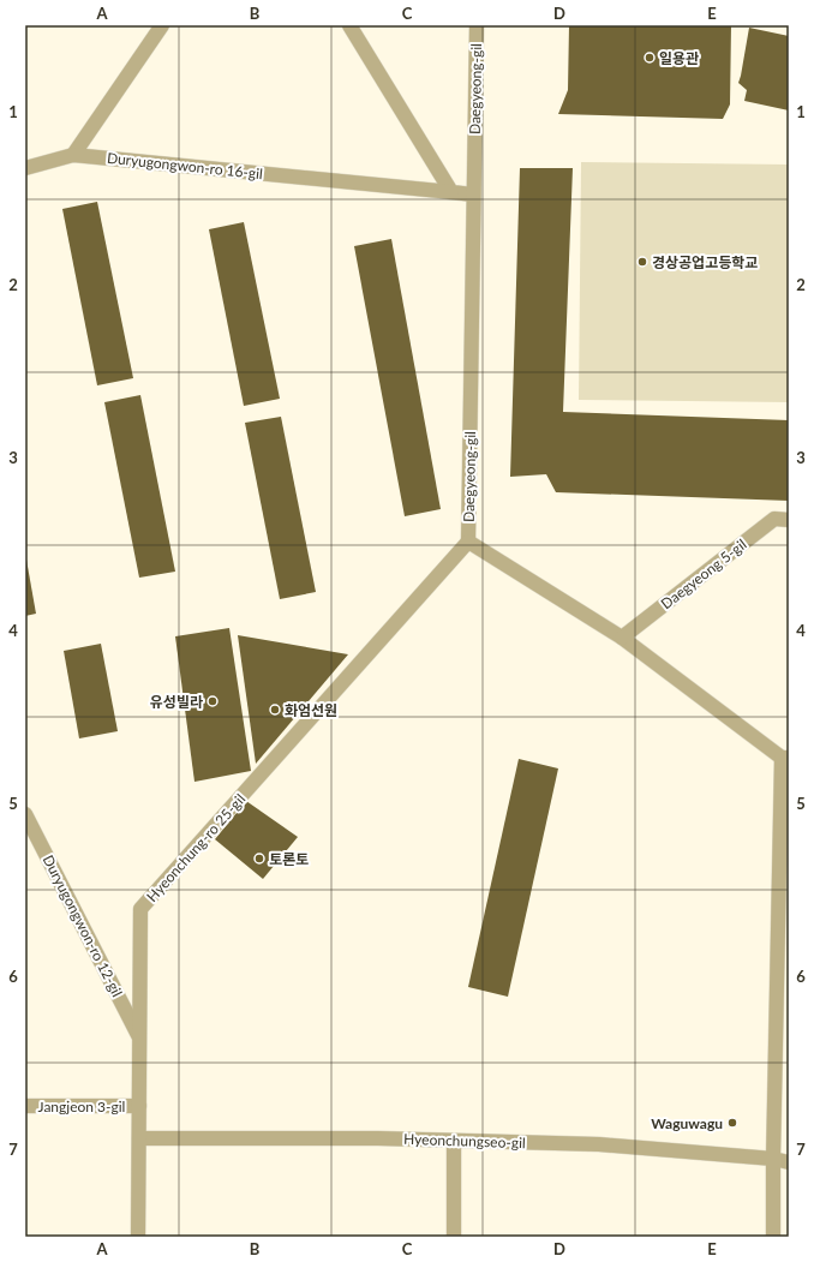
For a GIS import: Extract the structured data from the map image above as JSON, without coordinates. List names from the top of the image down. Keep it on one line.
{"streets":{"street":["Daegyeong-gil","Duryugongwon-ro 16-gil","Daegyeong 5-gil","Hyeonchung-ro 25-gil","Duryugongwon-ro 12-gil","Jangjeon 3-gil","Hyeonchungseo-gil"]},"crossings":[["Daegyeong-gil","Duryugongwon-ro 16-gil"],["Daegyeong-gil","Daegyeong 5-gil"],["Daegyeong-gil","Hyeonchung-ro 25-gil"],["Hyeonchung-ro 25-gil","Duryugongwon-ro 12-gil"],["Hyeonchung-ro 25-gil","Jangjeon 3-gil"],["Hyeonchung-ro 25-gil","Hyeonchungseo-gil"]],"places":["일용관","경상공업고등학교","유성빌라","화엄선원","토론토","Waguwagu"],"grid":{"columns":["A","B","C","D","E"],"rows":["1","2","3","4","5","6","7"]}}
